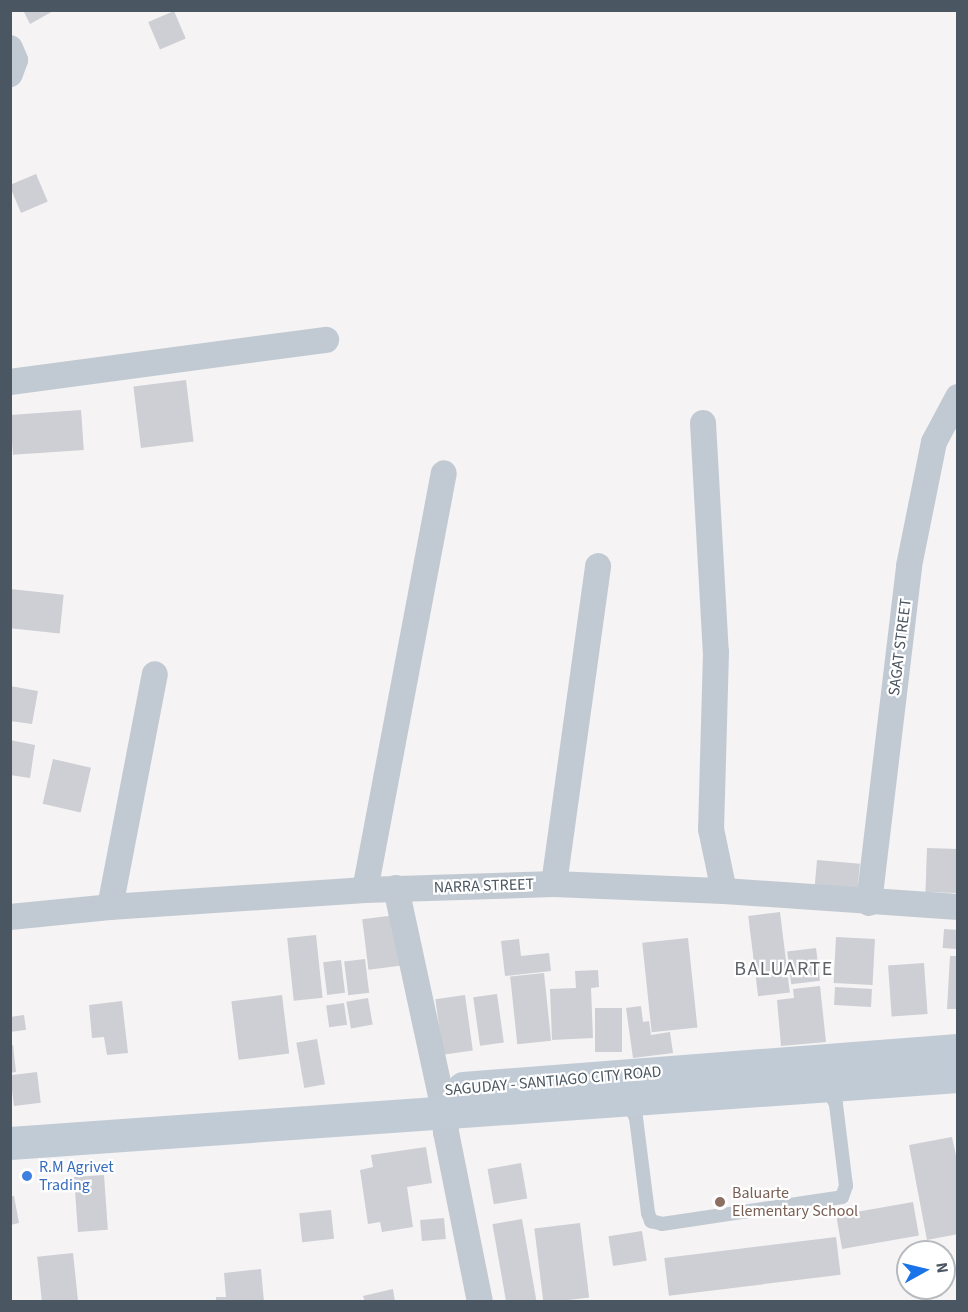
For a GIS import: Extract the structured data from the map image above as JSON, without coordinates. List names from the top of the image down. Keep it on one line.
{"streets":{"main road":["SAGUDAY - SANTIAGO CITY ROAD"],"street":["SAGAT STREET","NARRA STREET"]},"crossings":[["SAGAT STREET","NARRA STREET"]],"districts":["BALUARTE"],"places":["R.M Agrivet Trading","Baluarte Elementary School"],"north":"right"}
